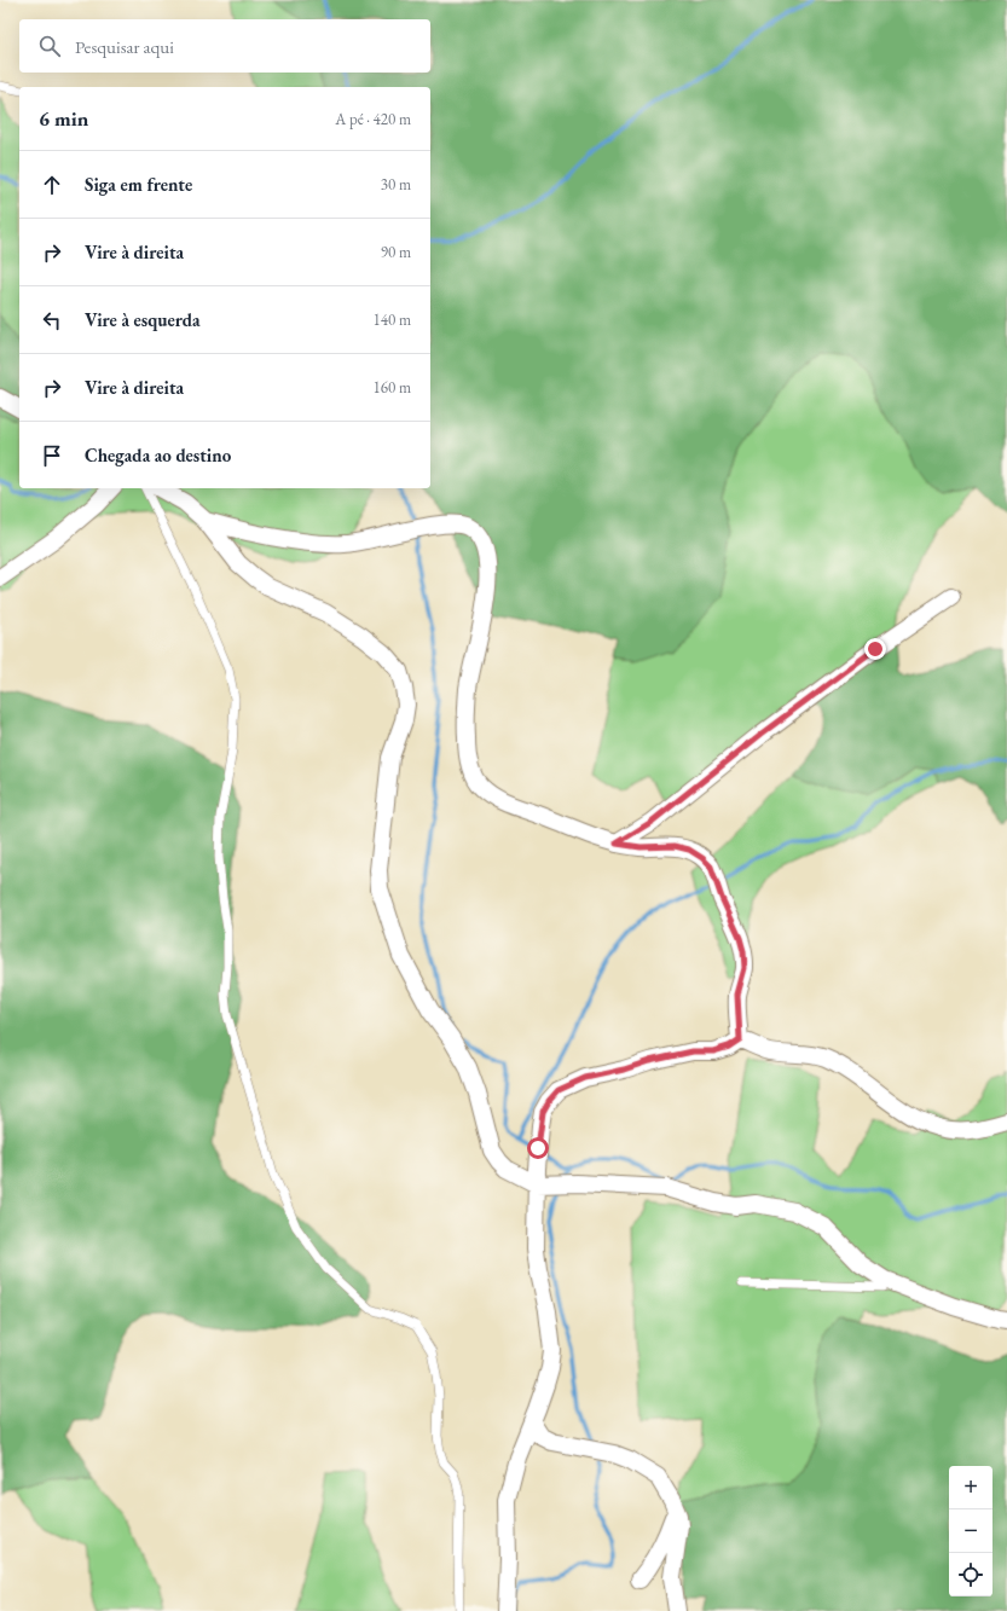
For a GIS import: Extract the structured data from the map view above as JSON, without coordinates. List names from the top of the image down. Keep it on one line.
{"page":{"search":"Pesquisar aqui","heading":["6 min","A pé · 420 m"],"list":[["Siga em frente","30 m"],["Vire à direita","90 m"],["Vire à esquerda","140 m"],["Vire à direita","160 m"],"Chegada ao destino"],"map_buttons":["+","−"]}}
